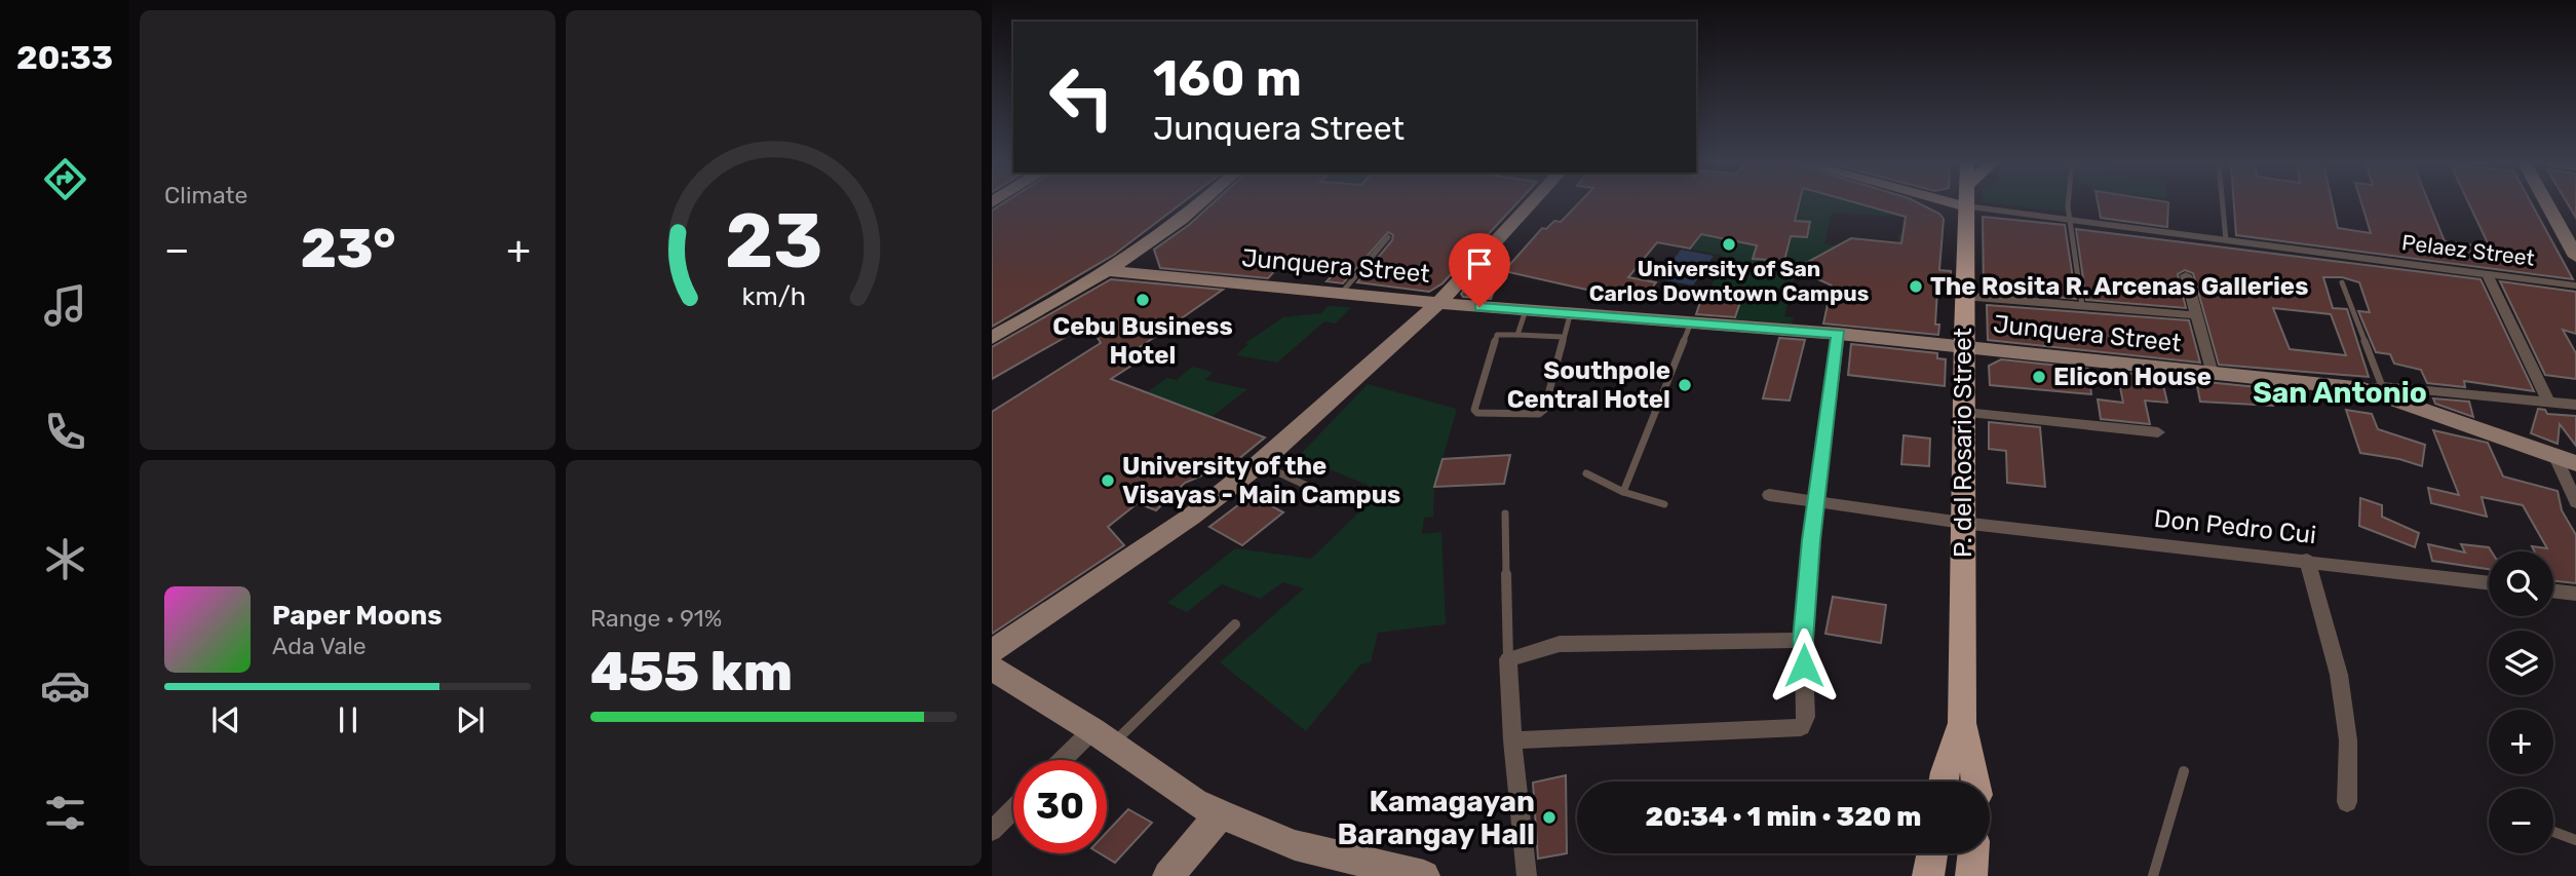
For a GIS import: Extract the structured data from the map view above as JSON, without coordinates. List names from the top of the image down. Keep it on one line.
{"streets":{"main road":["P. del Rosario Street"],"street":["Pelaez Street","Junquera Street","Don Pedro Cui"]},"crossings":[["Pelaez Street","P. del Rosario Street"],["Junquera Street","P. del Rosario Street"],["P. del Rosario Street","Don Pedro Cui"]],"districts":["San Antonio"],"places":["University of San Carlos Downtown Campus","The Rosita R. Arcenas Galleries","Cebu Business Hotel","Elicon House","Southpole Central Hotel","University of the Visayas - Main Campus","Kamagayan Barangay Hall"],"page":{"tabs":"20:33","tile":["Climate",["Range · 91%","455 km"]],"turn":["160 m","Junquera Street"],"heat":["−","23°","+"],"map_buttons":["+","−"],"song":["Paper Moons","Ada Vale"],"limit":"30","trip":"20:34 · 1 min · 320 m","gauge":["23","km/h"]}}
